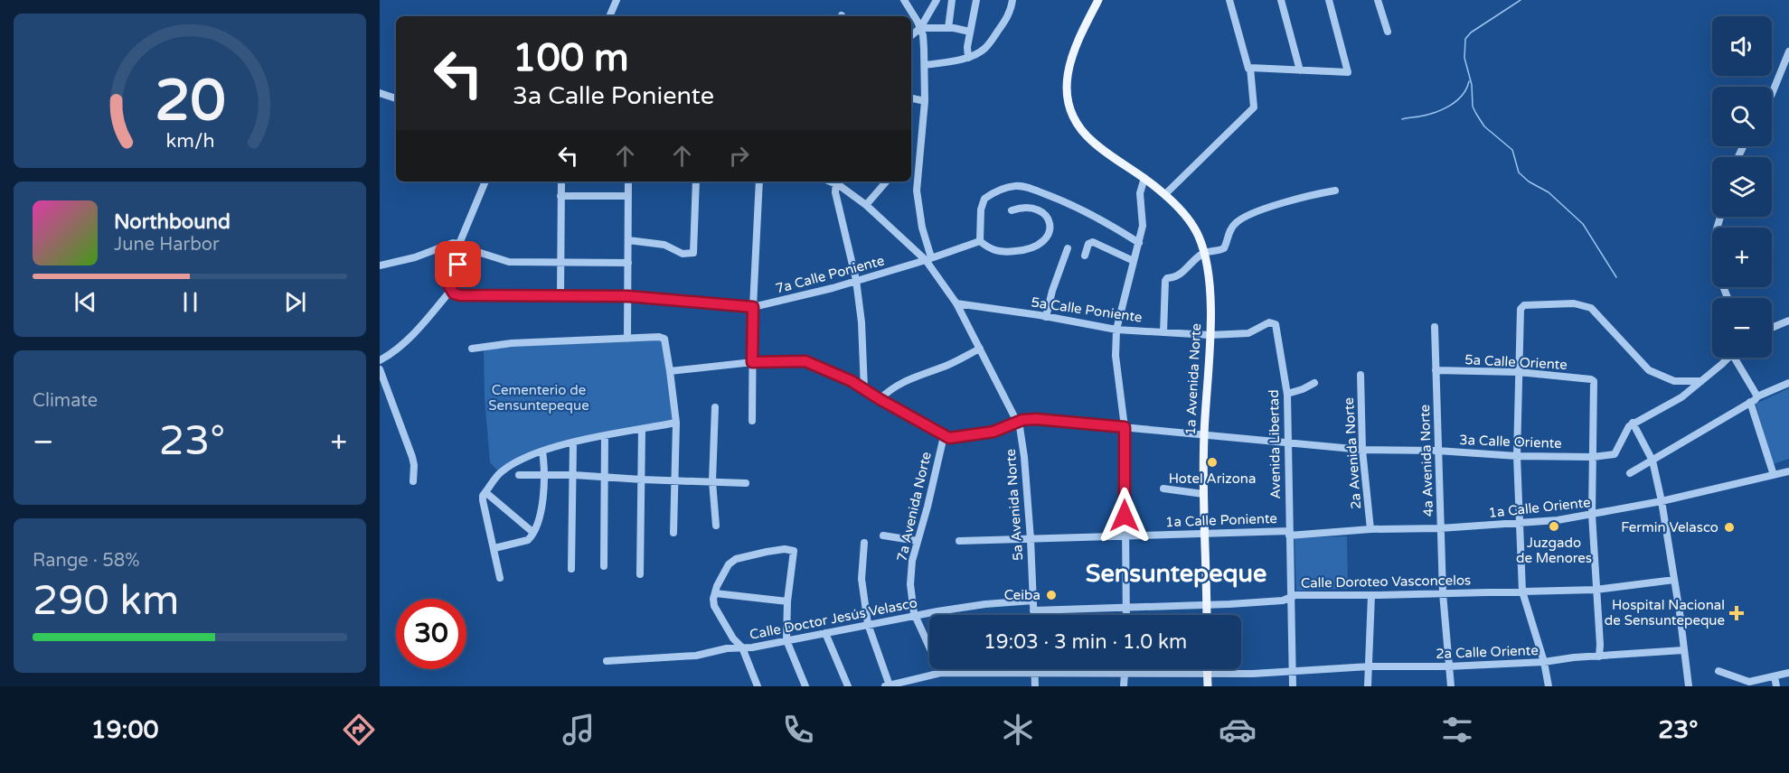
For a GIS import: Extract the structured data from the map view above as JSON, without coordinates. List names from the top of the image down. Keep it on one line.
{"streets":{"main road":["1a Avenida Norte"],"street":["7a Calle Poniente","5a Calle Poniente","5a Calle Oriente","3a Calle Oriente","Avenida Libertad","2a Avenida Norte","4a Avenida Norte","5a Avenida Norte","7a Avenida Norte","1a Calle Oriente","1a Calle Poniente","Calle Doroteo Vasconcelos","Calle Doctor Jesús Velasco","2a Calle Oriente"]},"crossings":[["7a Calle Poniente","5a Avenida Norte"],["5a Calle Poniente","1a Avenida Norte"],["5a Calle Poniente","Avenida Libertad"],["5a Calle Poniente","5a Avenida Norte"],["5a Calle Oriente","3a Calle Oriente"],["5a Calle Oriente","4a Avenida Norte"],["1a Avenida Norte","3a Calle Oriente"],["1a Avenida Norte","1a Calle Poniente"],["1a Avenida Norte","Calle Doroteo Vasconcelos"],["3a Calle Oriente","Avenida Libertad"],["3a Calle Oriente","2a Avenida Norte"],["3a Calle Oriente","4a Avenida Norte"],["3a Calle Oriente","5a Avenida Norte"],["3a Calle Oriente","7a Avenida Norte"],["Avenida Libertad","1a Calle Oriente"],["Avenida Libertad","1a Calle Poniente"],["Avenida Libertad","Calle Doroteo Vasconcelos"],["Avenida Libertad","2a Calle Oriente"],["2a Avenida Norte","1a Calle Oriente"],["4a Avenida Norte","1a Calle Oriente"],["4a Avenida Norte","Calle Doroteo Vasconcelos"],["4a Avenida Norte","2a Calle Oriente"],["5a Avenida Norte","1a Calle Poniente"],["5a Avenida Norte","Calle Doroteo Vasconcelos"],["5a Avenida Norte","Calle Doctor Jesús Velasco"],["7a Avenida Norte","Calle Doctor Jesús Velasco"],["7a Avenida Norte","2a Calle Oriente"],["1a Calle Oriente","1a Calle Poniente"]],"districts":["Sensuntepeque"],"parks":["Cementerio de Sensuntepeque"],"places":{"other":["Hotel Arizona","Juzgado de Menores","Fermin Velasco","Ceiba"],"health":["Hospital Nacional de Sensuntepeque"]},"page":{"map_buttons":["+","−"],"turn":["100 m","3a Calle Poniente"],"song":["Northbound","June Harbor"],"tile":["Climate",["Range · 58%","290 km"]],"heat":["−","23°","+"],"limit":"30","trip":"19:03 · 3 min · 1.0 km","tabs":["19:00","23°"],"gauge":["20","km/h"]}}
